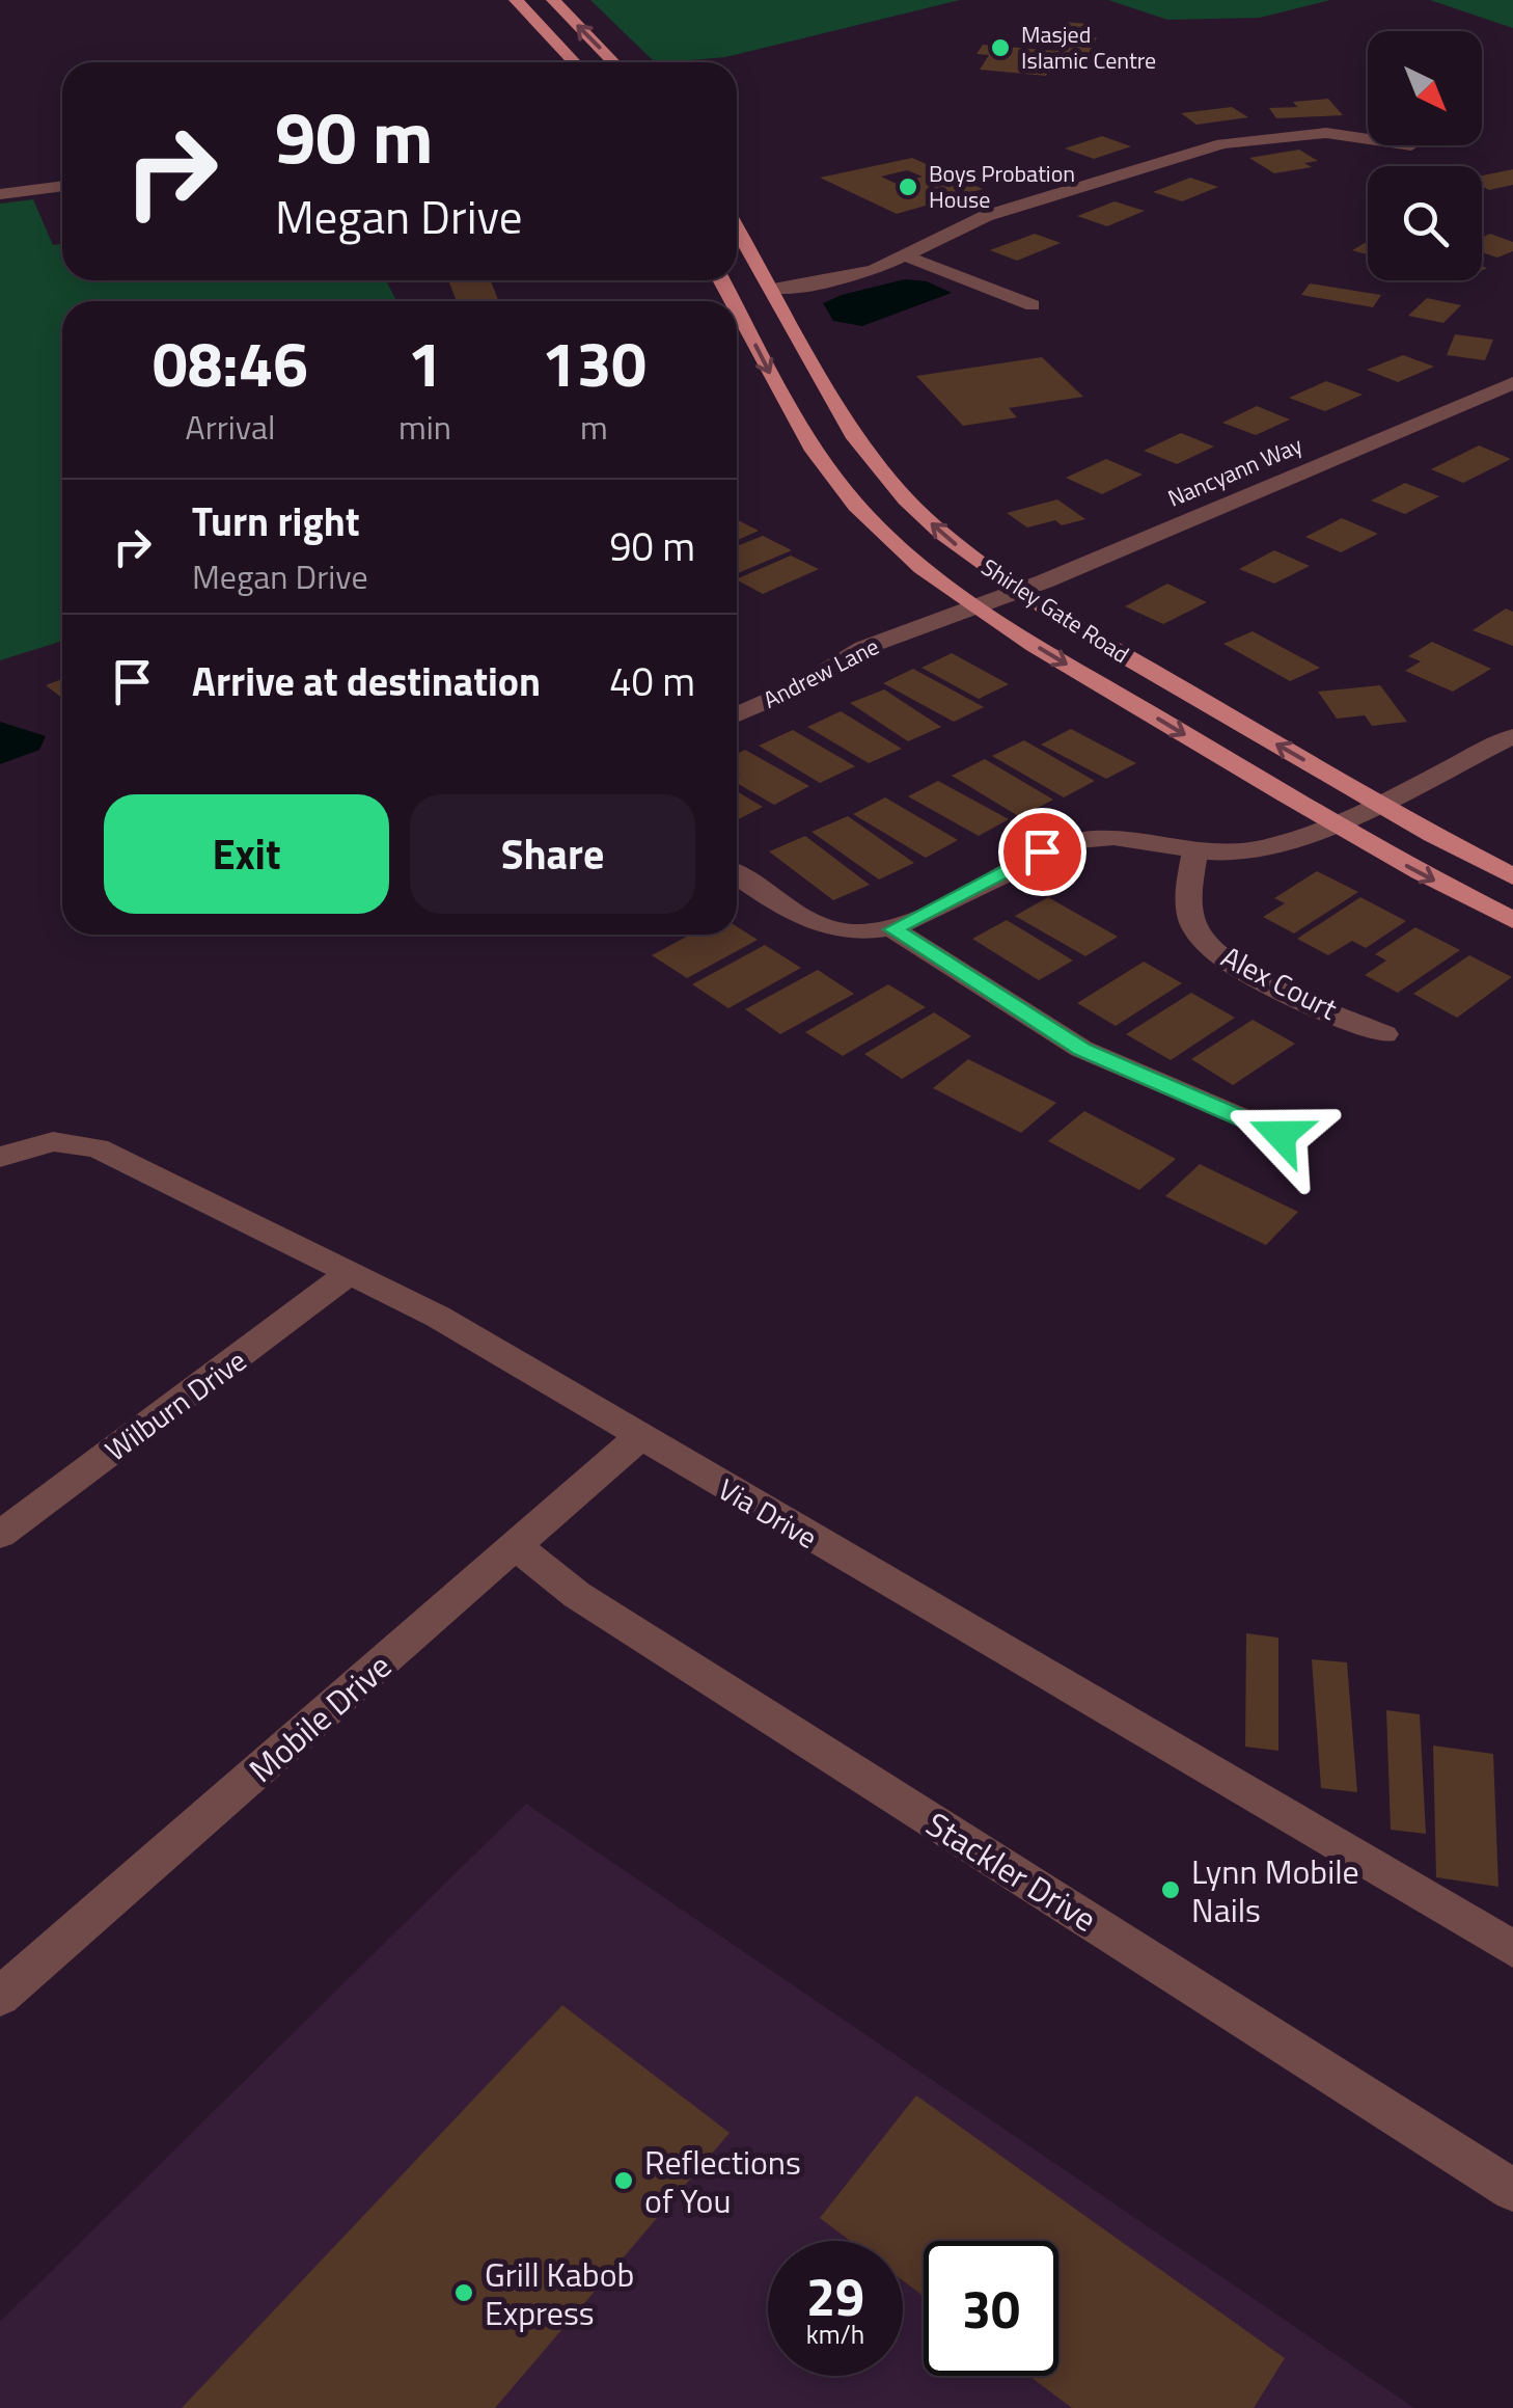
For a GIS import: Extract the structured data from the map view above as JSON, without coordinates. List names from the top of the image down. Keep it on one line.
{"streets":{"main road":["Shirley Gate Road"],"street":["Nancyann Way","Andrew Lane","Alex Court","Wilburn Drive","Via Drive","Mobile Drive","Stackler Drive"]},"crossings":[["Nancyann Way","Shirley Gate Road"],["Nancyann Way","Andrew Lane"],["Shirley Gate Road","Andrew Lane"],["Wilburn Drive","Via Drive"],["Via Drive","Mobile Drive"],["Mobile Drive","Stackler Drive"]],"places":["Masjed Islamic Centre","Boys Probation House","Lynn Mobile Nails","Reflections of You","Grill Kabob Express"],"north":"bottom right","page":{"turn":["90 m","Megan Drive"],"eta":["08:46","Arrival","1","min","130","m"],"list":[{"name":"Turn right","note":"Megan Drive","value":"90 m"},{"name":"Arrive at destination","value":"40 m"}],"buttons":["Exit","Share"],"speed":"29 km/h","limit":"30"}}
